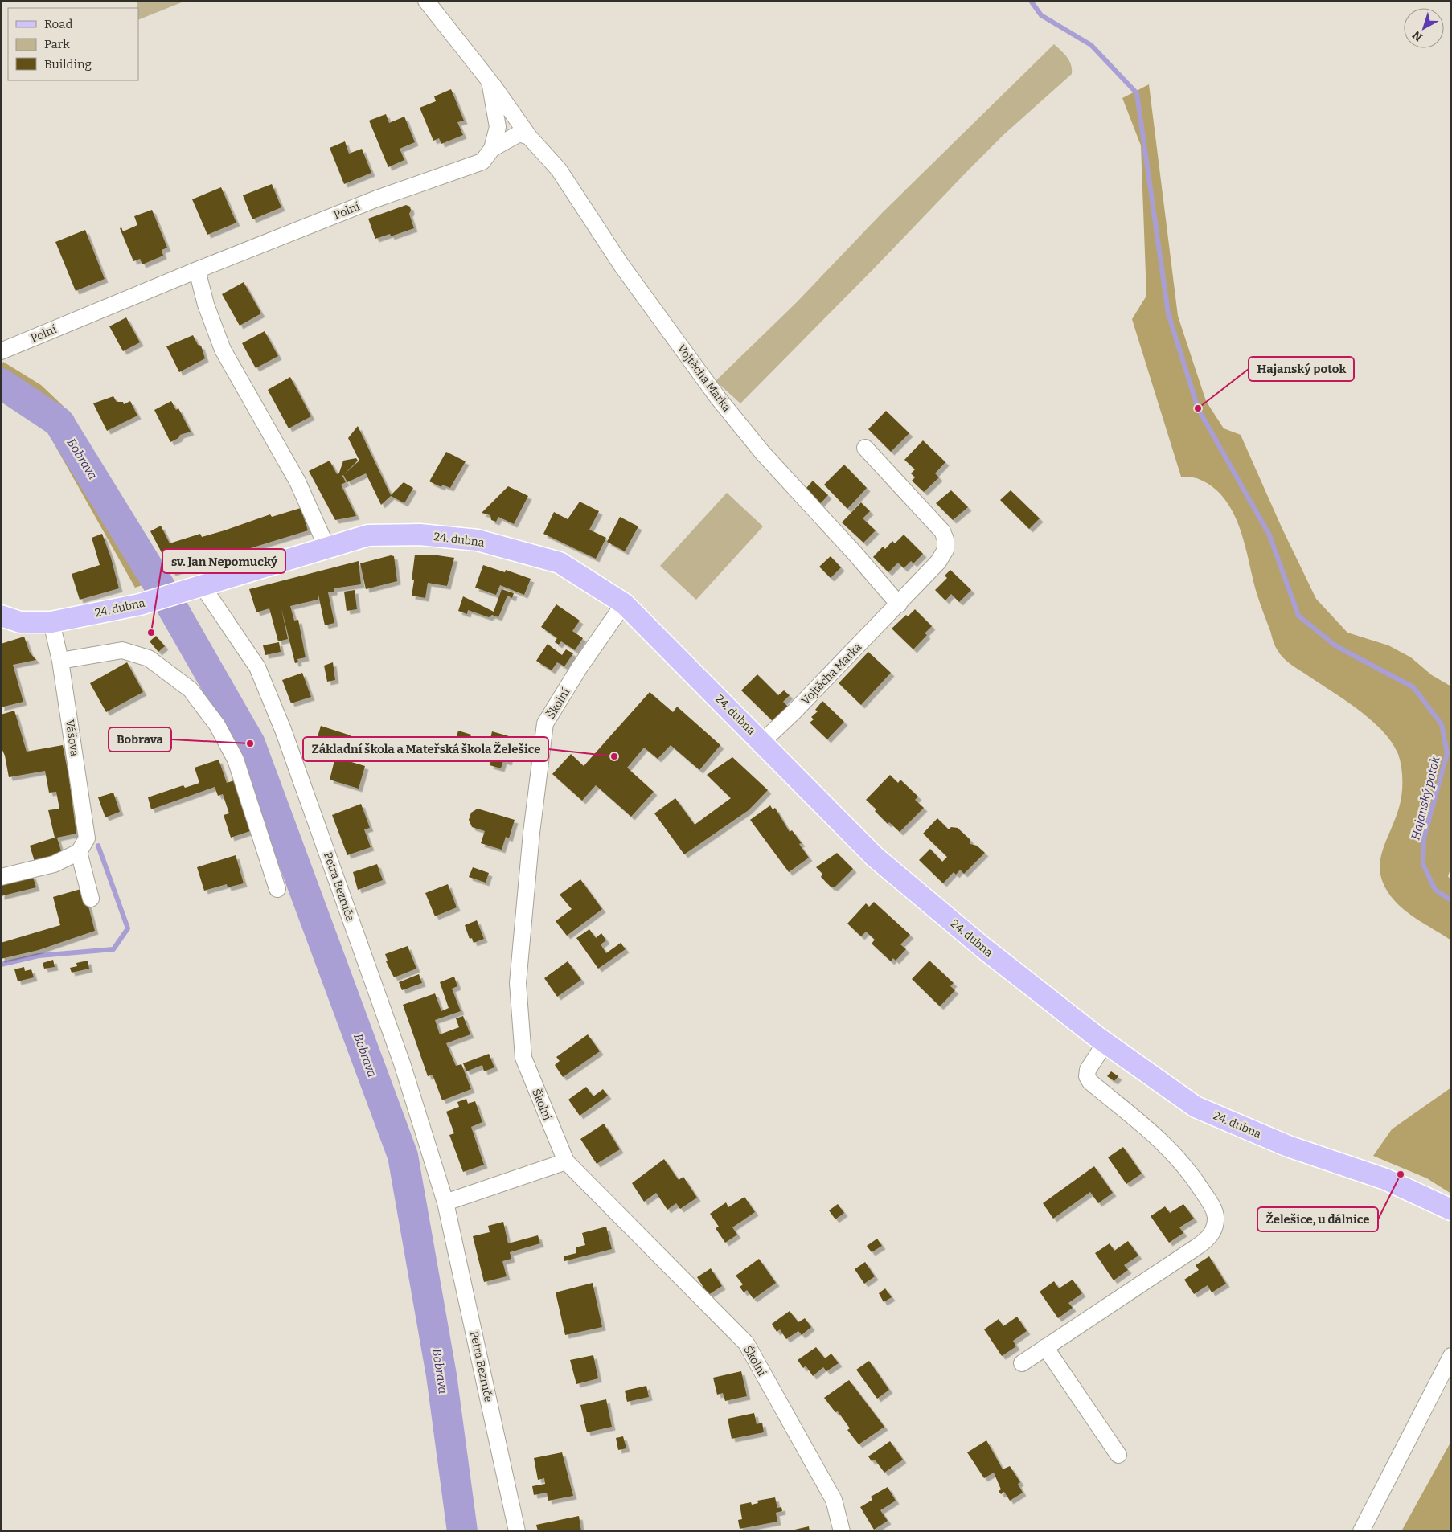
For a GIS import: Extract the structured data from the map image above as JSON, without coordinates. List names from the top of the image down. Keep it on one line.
{"streets":{"main road":["24. dubna"],"street":["Polní","Vojtěcha Marka","Školní","Vášova","Petra Bezruče"]},"crossings":[["Polní","Vojtěcha Marka"],["Vojtěcha Marka","24. dubna"],["24. dubna","Školní"],["24. dubna","Vášova"],["24. dubna","Petra Bezruče"]],"water":["Bobrava","Hajanský potok"],"places":["Hajanský potok","sv. Jan Nepomucký","Bobrava","Základní škola a Mateřská škola Želešice","Želešice, u dálnice"],"legend":["Road","Park","Building"],"north":"bottom left"}
